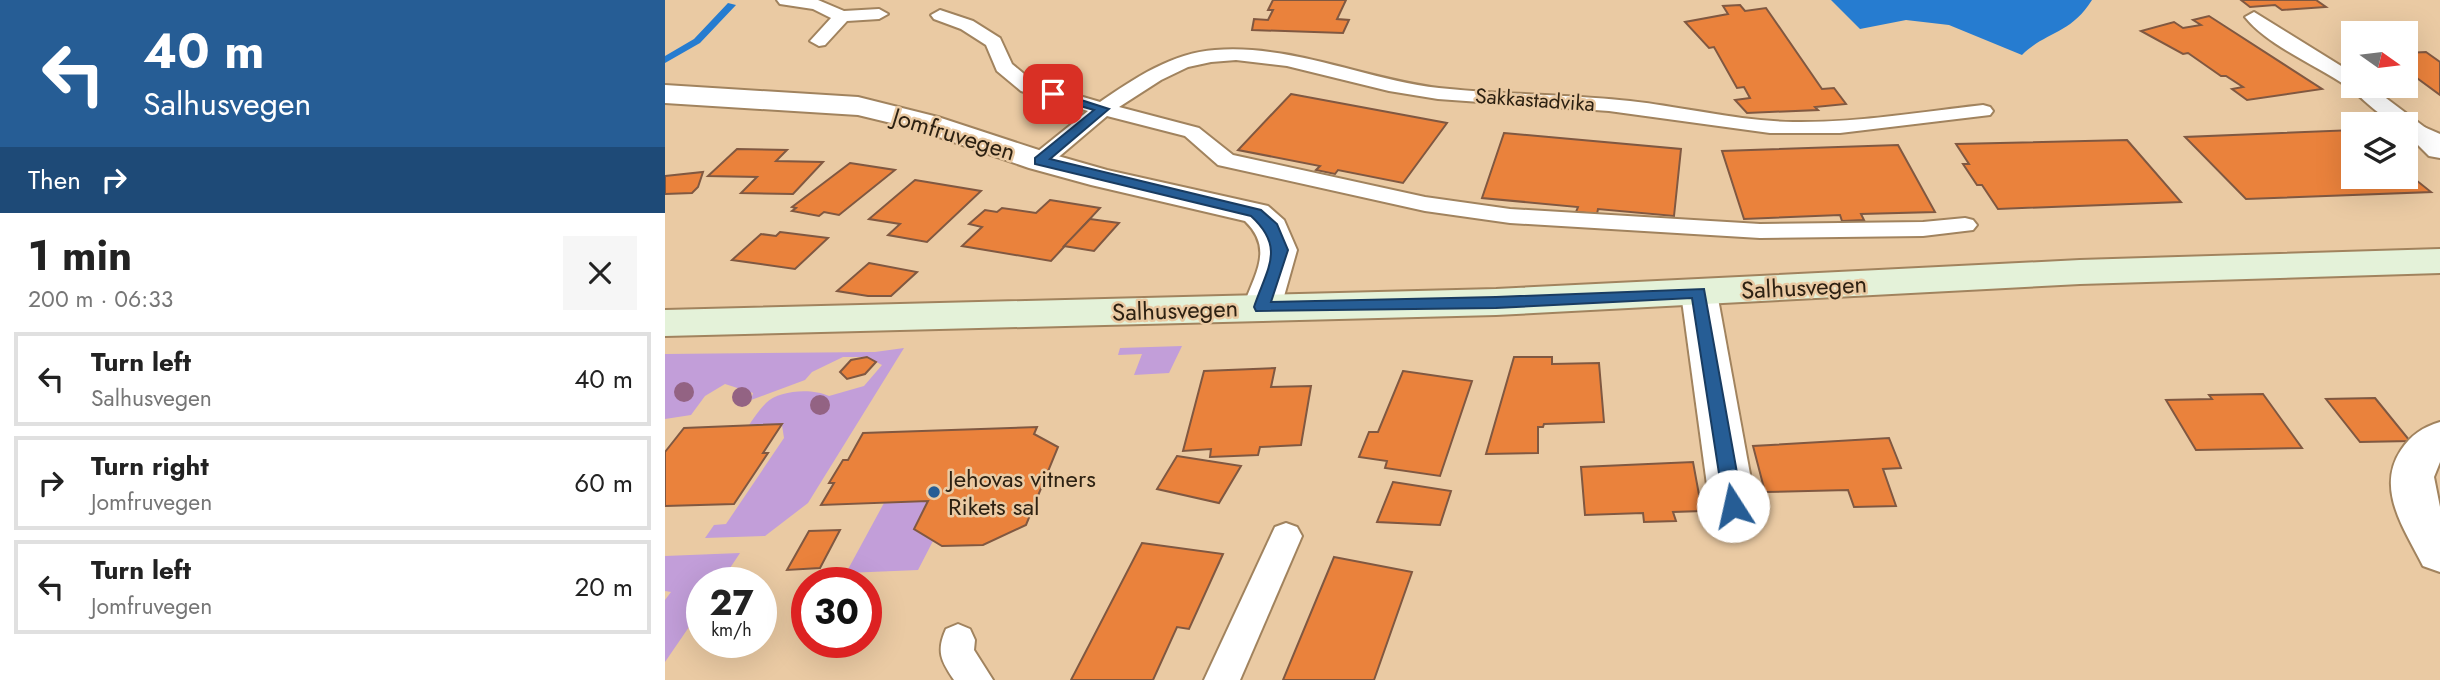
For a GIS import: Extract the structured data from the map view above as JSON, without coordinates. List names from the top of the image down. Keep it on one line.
{"streets":{"main road":["Salhusvegen"],"street":["Jomfruvegen"],"lane":["Sakkastadvika"]},"crossings":[["Sakkastadvika","Jomfruvegen"],["Jomfruvegen","Salhusvegen"]],"places":["Jehovas vitners Rikets sal"],"north":"right","page":{"turn":["40 m","Salhusvegen"],"then":"Then","heading":["1 min","200 m · 06:33"],"list":[{"name":"Turn left","note":"Salhusvegen","value":"40 m"},{"name":"Turn right","note":"Jomfruvegen","value":"60 m"},{"name":"Turn left","note":"Jomfruvegen","value":"20 m"}],"speed":"27 km/h","limit":"30"}}
